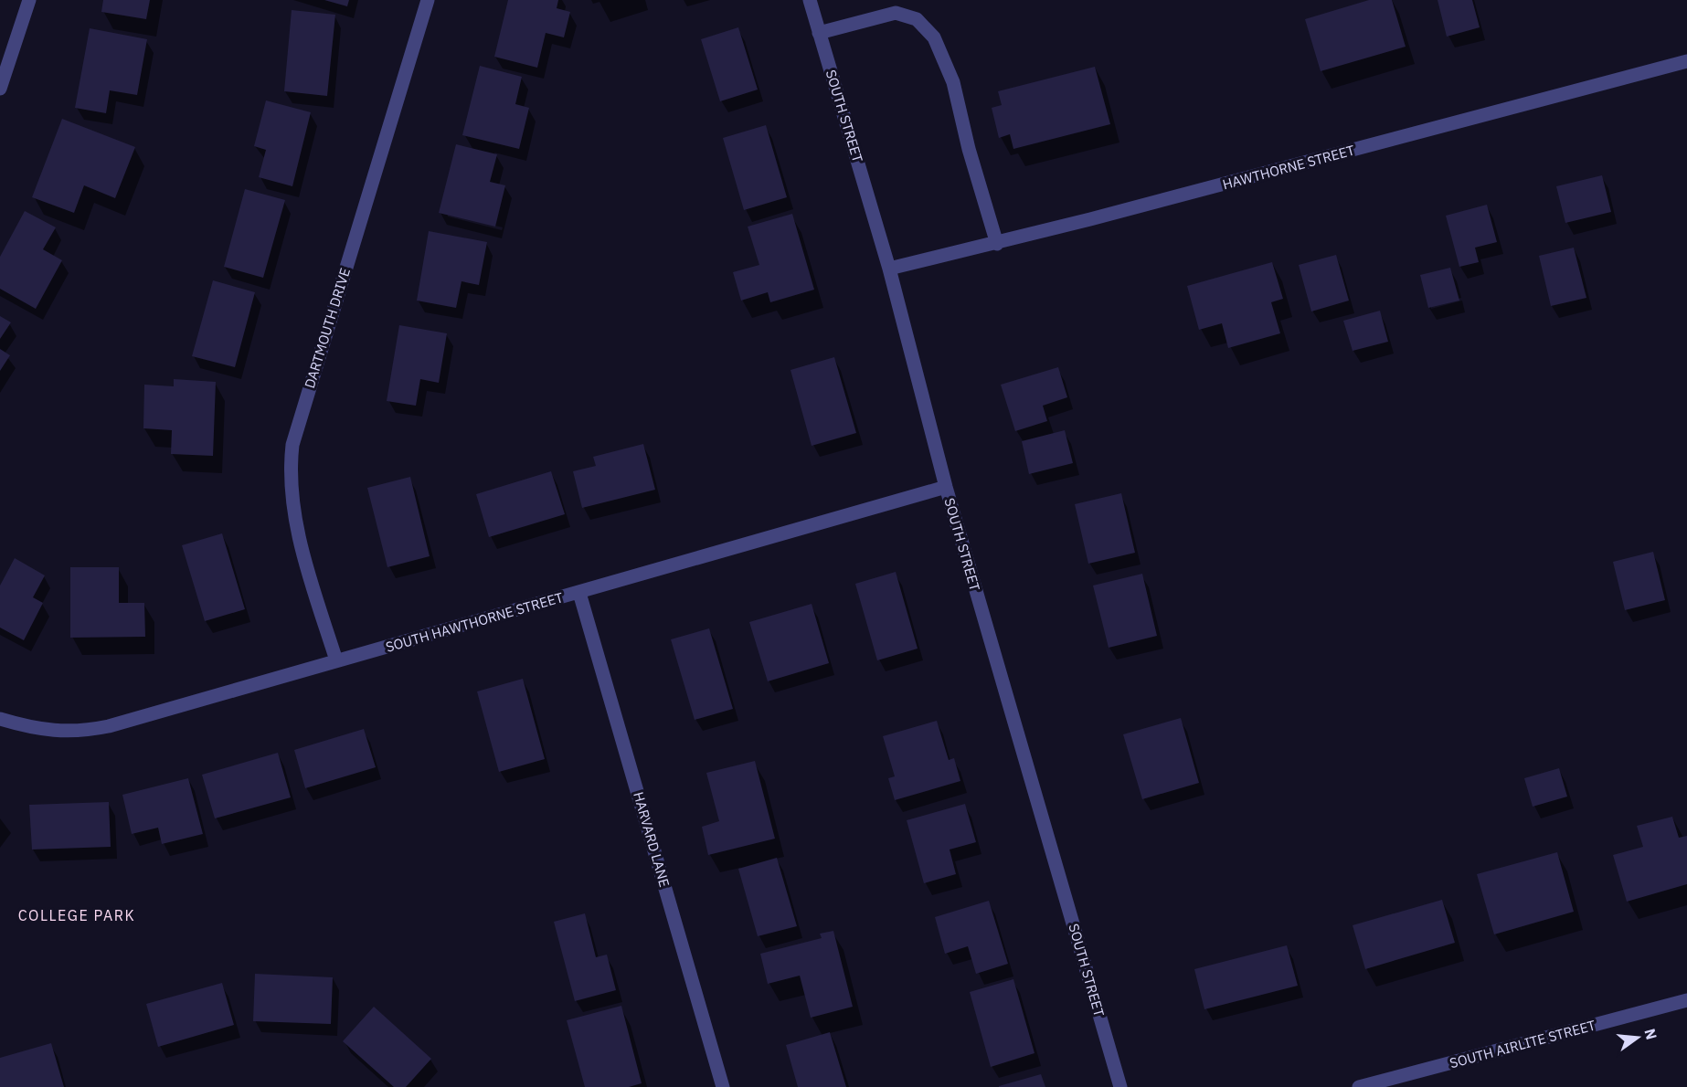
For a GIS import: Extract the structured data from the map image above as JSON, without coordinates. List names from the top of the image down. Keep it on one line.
{"streets":{"street":["SOUTH STREET","HAWTHORNE STREET","DARTMOUTH DRIVE","SOUTH HAWTHORNE STREET","HARVARD LANE","SOUTH AIRLITE STREET"]},"crossings":[["SOUTH STREET","HAWTHORNE STREET"],["SOUTH STREET","SOUTH HAWTHORNE STREET"],["DARTMOUTH DRIVE","SOUTH HAWTHORNE STREET"],["SOUTH HAWTHORNE STREET","HARVARD LANE"]],"districts":["COLLEGE PARK"],"north":"right"}
